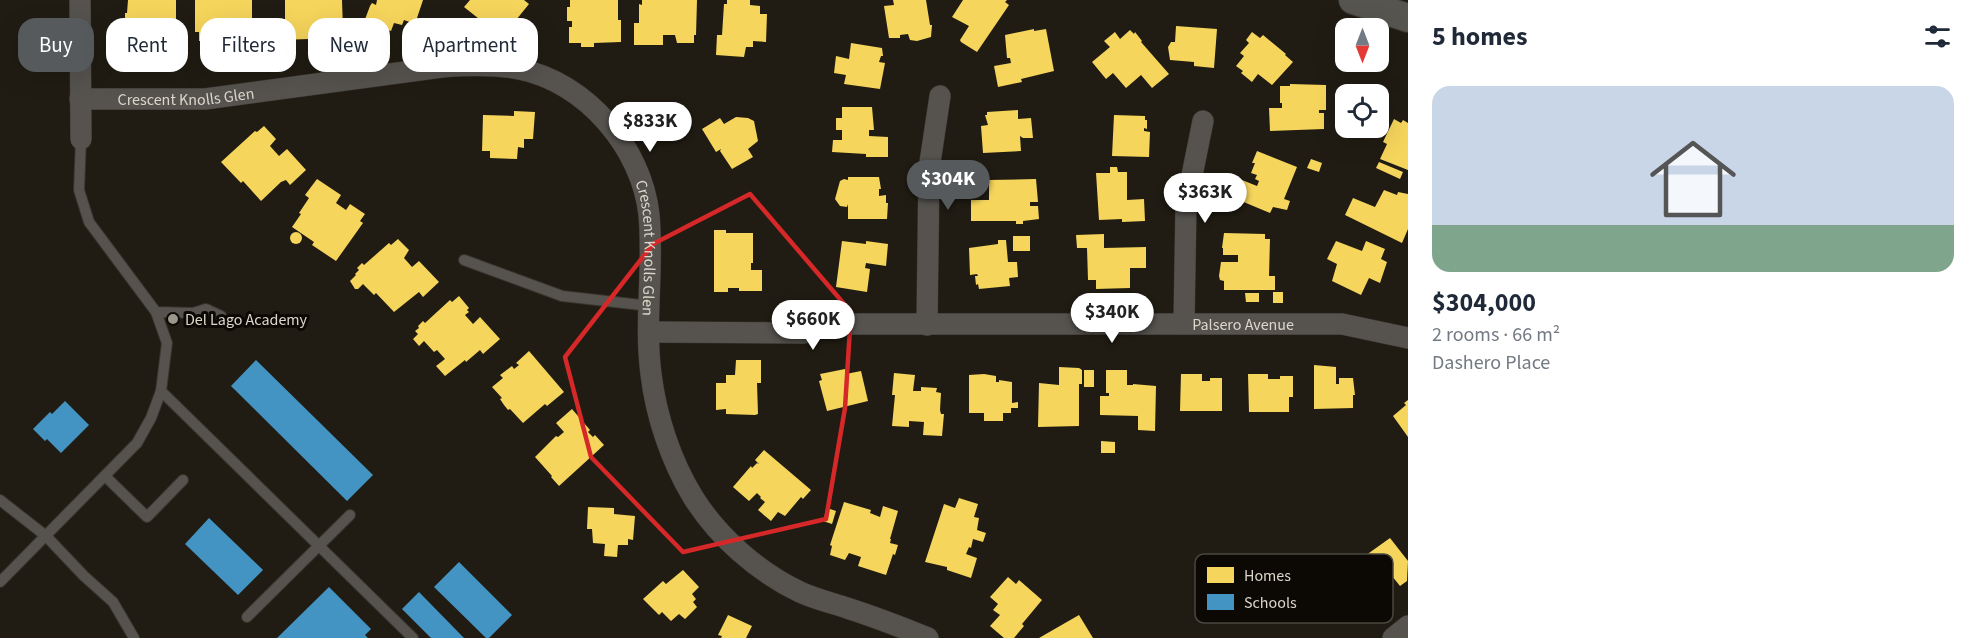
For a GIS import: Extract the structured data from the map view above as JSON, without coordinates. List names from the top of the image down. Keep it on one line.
{"streets":{"street":["Crescent Knolls Glen","Palsero Avenue"]},"crossings":[["Crescent Knolls Glen","Palsero Avenue"]],"places":["Del Lago Academy"],"legend":["Homes","Schools"],"north":"bottom","page":{"heading":"5 homes","chip":["Buy","Rent","Filters","New","Apartment"],"list":[{"name":"$304,000","note":"2 rooms · 66 m² · Dashero Place"}],"price":["$833K","$304K","$363K","$340K","$660K"]}}
